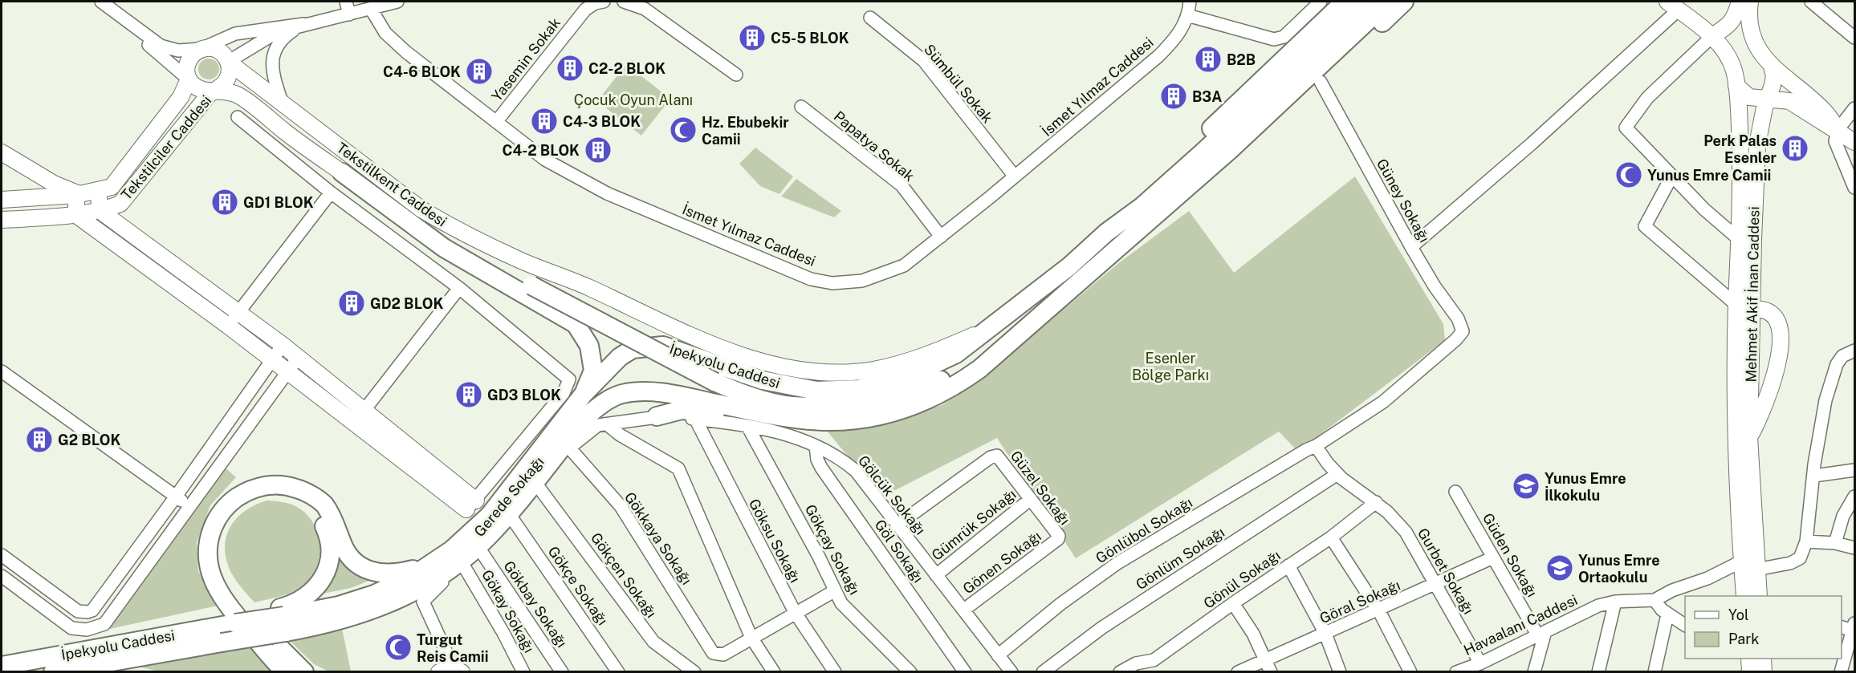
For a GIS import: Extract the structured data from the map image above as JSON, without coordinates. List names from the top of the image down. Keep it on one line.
{"streets":{"highway":["İpekyolu Caddesi"],"main road":["Tekstilciler Caddesi","Tekstilkent Caddesi","Mehmet Akif İnan Caddesi"],"street":["Yasemin Sokak","Sümbül Sokak","İsmet Yılmaz Caddesi","Papatya Sokak","Güney Sokağı","Güzel Sokağı","Gölcük Sokağı","Gerede Sokağı","Gümrük Sokağı","Gönlübol Sokağı","Gökkaya Sokağı","Göksu Sokağı","Gökçay Sokağı","Göl Sokağı","Güden Sokağı","Gönlüm Sokağı","Gönen Sokağı","Gurbet Sokağı","Gökçen Sokağı","Gönül Sokağı","Gökçe Sokağı","Göral Sokağı","Gökbay Sokağı","Gökay Sokağı","Havaalanı Caddesi"]},"crossings":[["Yasemin Sokak","İsmet Yılmaz Caddesi"],["Sümbül Sokak","İsmet Yılmaz Caddesi"],["İsmet Yılmaz Caddesi","Papatya Sokak"],["Tekstilciler Caddesi","Tekstilkent Caddesi"],["Tekstilkent Caddesi","İpekyolu Caddesi"],["Güney Sokağı","Gönlübol Sokağı"],["Güzel Sokağı","Gölcük Sokağı"],["Güzel Sokağı","Gümrük Sokağı"],["Güzel Sokağı","Gönen Sokağı"],["Gölcük Sokağı","Gerede Sokağı"],["Gölcük Sokağı","Gümrük Sokağı"],["Gölcük Sokağı","Gönlübol Sokağı"],["Gölcük Sokağı","Göksu Sokağı"],["Gölcük Sokağı","Gökçay Sokağı"],["Gölcük Sokağı","Göl Sokağı"],["Gölcük Sokağı","Gönen Sokağı"],["Gerede Sokağı","Gökkaya Sokağı"],["Gerede Sokağı","Göksu Sokağı"],["Gerede Sokağı","Gökçen Sokağı"],["Gerede Sokağı","Gökçe Sokağı"],["Gerede Sokağı","Gökbay Sokağı"],["Gerede Sokağı","Gökay Sokağı"],["Gönlübol Sokağı","Gurbet Sokağı"],["Güden Sokağı","Göral Sokağı"],["Güden Sokağı","Havaalanı Caddesi"],["Gönlüm Sokağı","Gurbet Sokağı"],["Gurbet Sokağı","Gönül Sokağı"],["Gurbet Sokağı","Göral Sokağı"],["Gurbet Sokağı","Havaalanı Caddesi"]],"parks":["Çocuk Oyun Alanı","Esenler Bölge Parkı"],"places":{"building":["C5-5 BLOK","B2B","C2-2 BLOK","C4-6 BLOK","B3A","C4-3 BLOK","Perk Palas Esenler","C4-2 BLOK","GD1 BLOK","GD2 BLOK","GD3 BLOK","G2 BLOK"],"mosque":["Hz. Ebubekir Camii","Yunus Emre Camii","Turgut Reis Camii"],"school or university":["Yunus Emre İlkokulu","Yunus Emre Ortaokulu"]},"legend":["Yol","Park"]}
